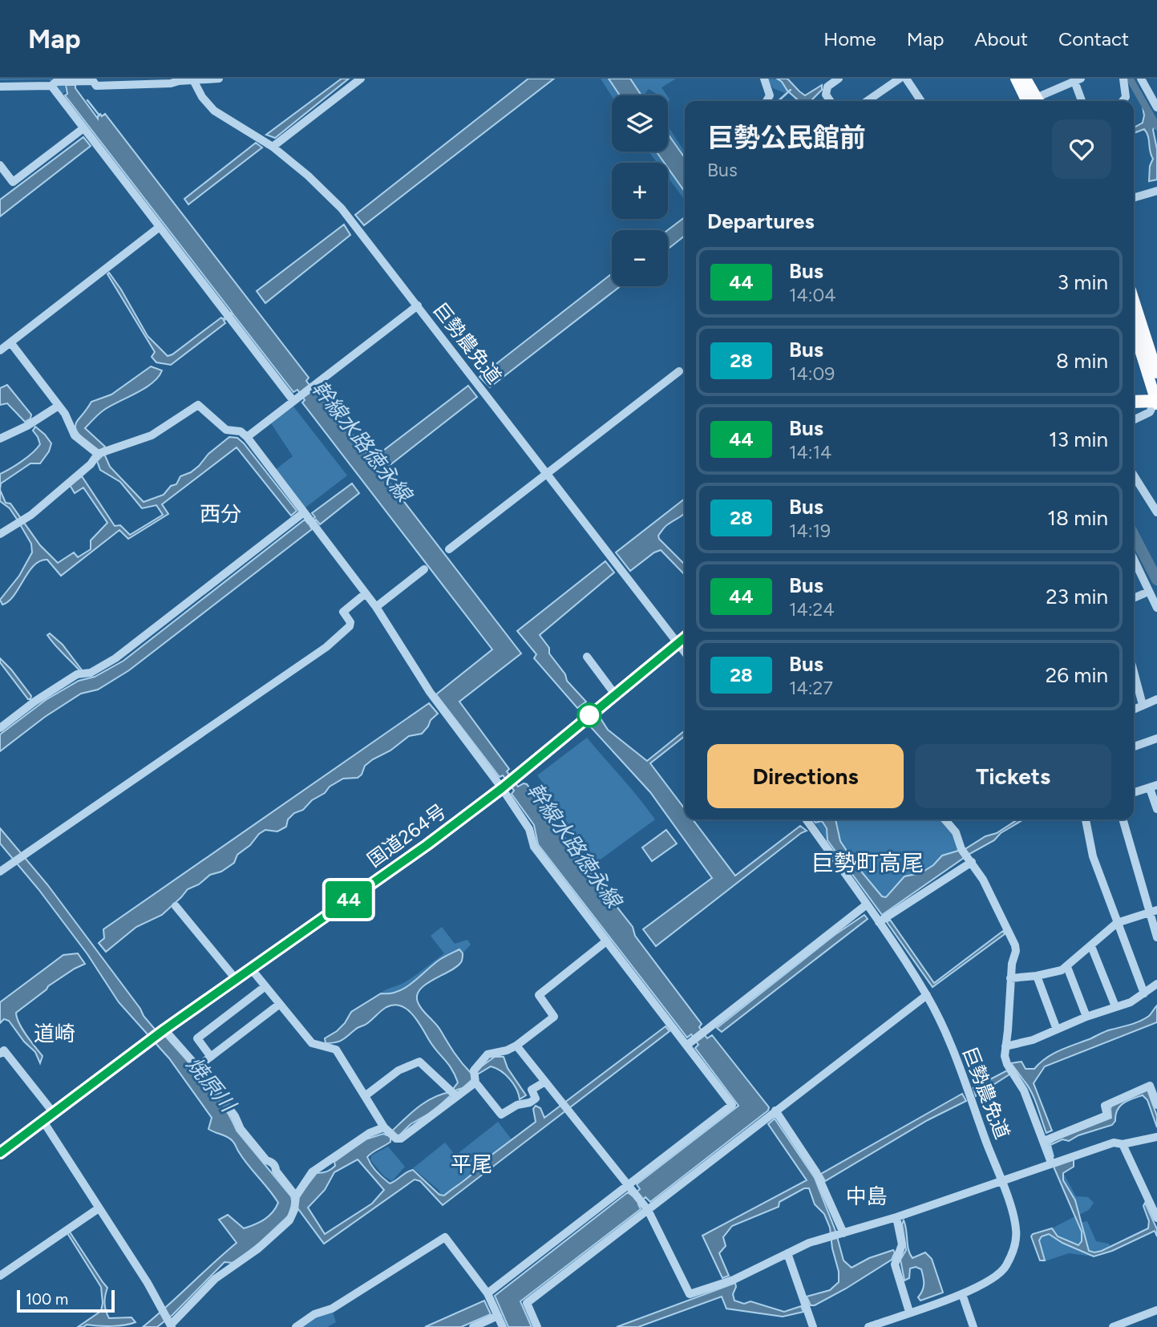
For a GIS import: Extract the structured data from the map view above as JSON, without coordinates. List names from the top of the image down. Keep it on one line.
{"streets":{"highway":["国道264号"],"street":["巨勢農免道"]},"crossings":[["巨勢農免道","国道264号"]],"districts":["西分","巨勢町高尾","道崎","平尾","中島"],"water":["幹線水路徳永線","焼原川"],"lines":["bus line 44"],"scale_bar":"100 m","page":{"header":"Map","nav":["Home","Map","About","Contact"],"on_map":"44","map_buttons":["+","−"],"heading":[["巨勢公民館前","Bus"],"Departures"],"list":[{"mark":"44","name":"Bus","note":"14:04","value":"3 min"},{"mark":"28","name":"Bus","note":"14:09","value":"8 min"},{"mark":"44","name":"Bus","note":"14:14","value":"13 min"},{"mark":"28","name":"Bus","note":"14:19","value":"18 min"},{"mark":"44","name":"Bus","note":"14:24","value":"23 min"},{"mark":"28","name":"Bus","note":"14:27","value":"26 min"}],"buttons":["Directions","Tickets"],"scale":"100 m"}}
